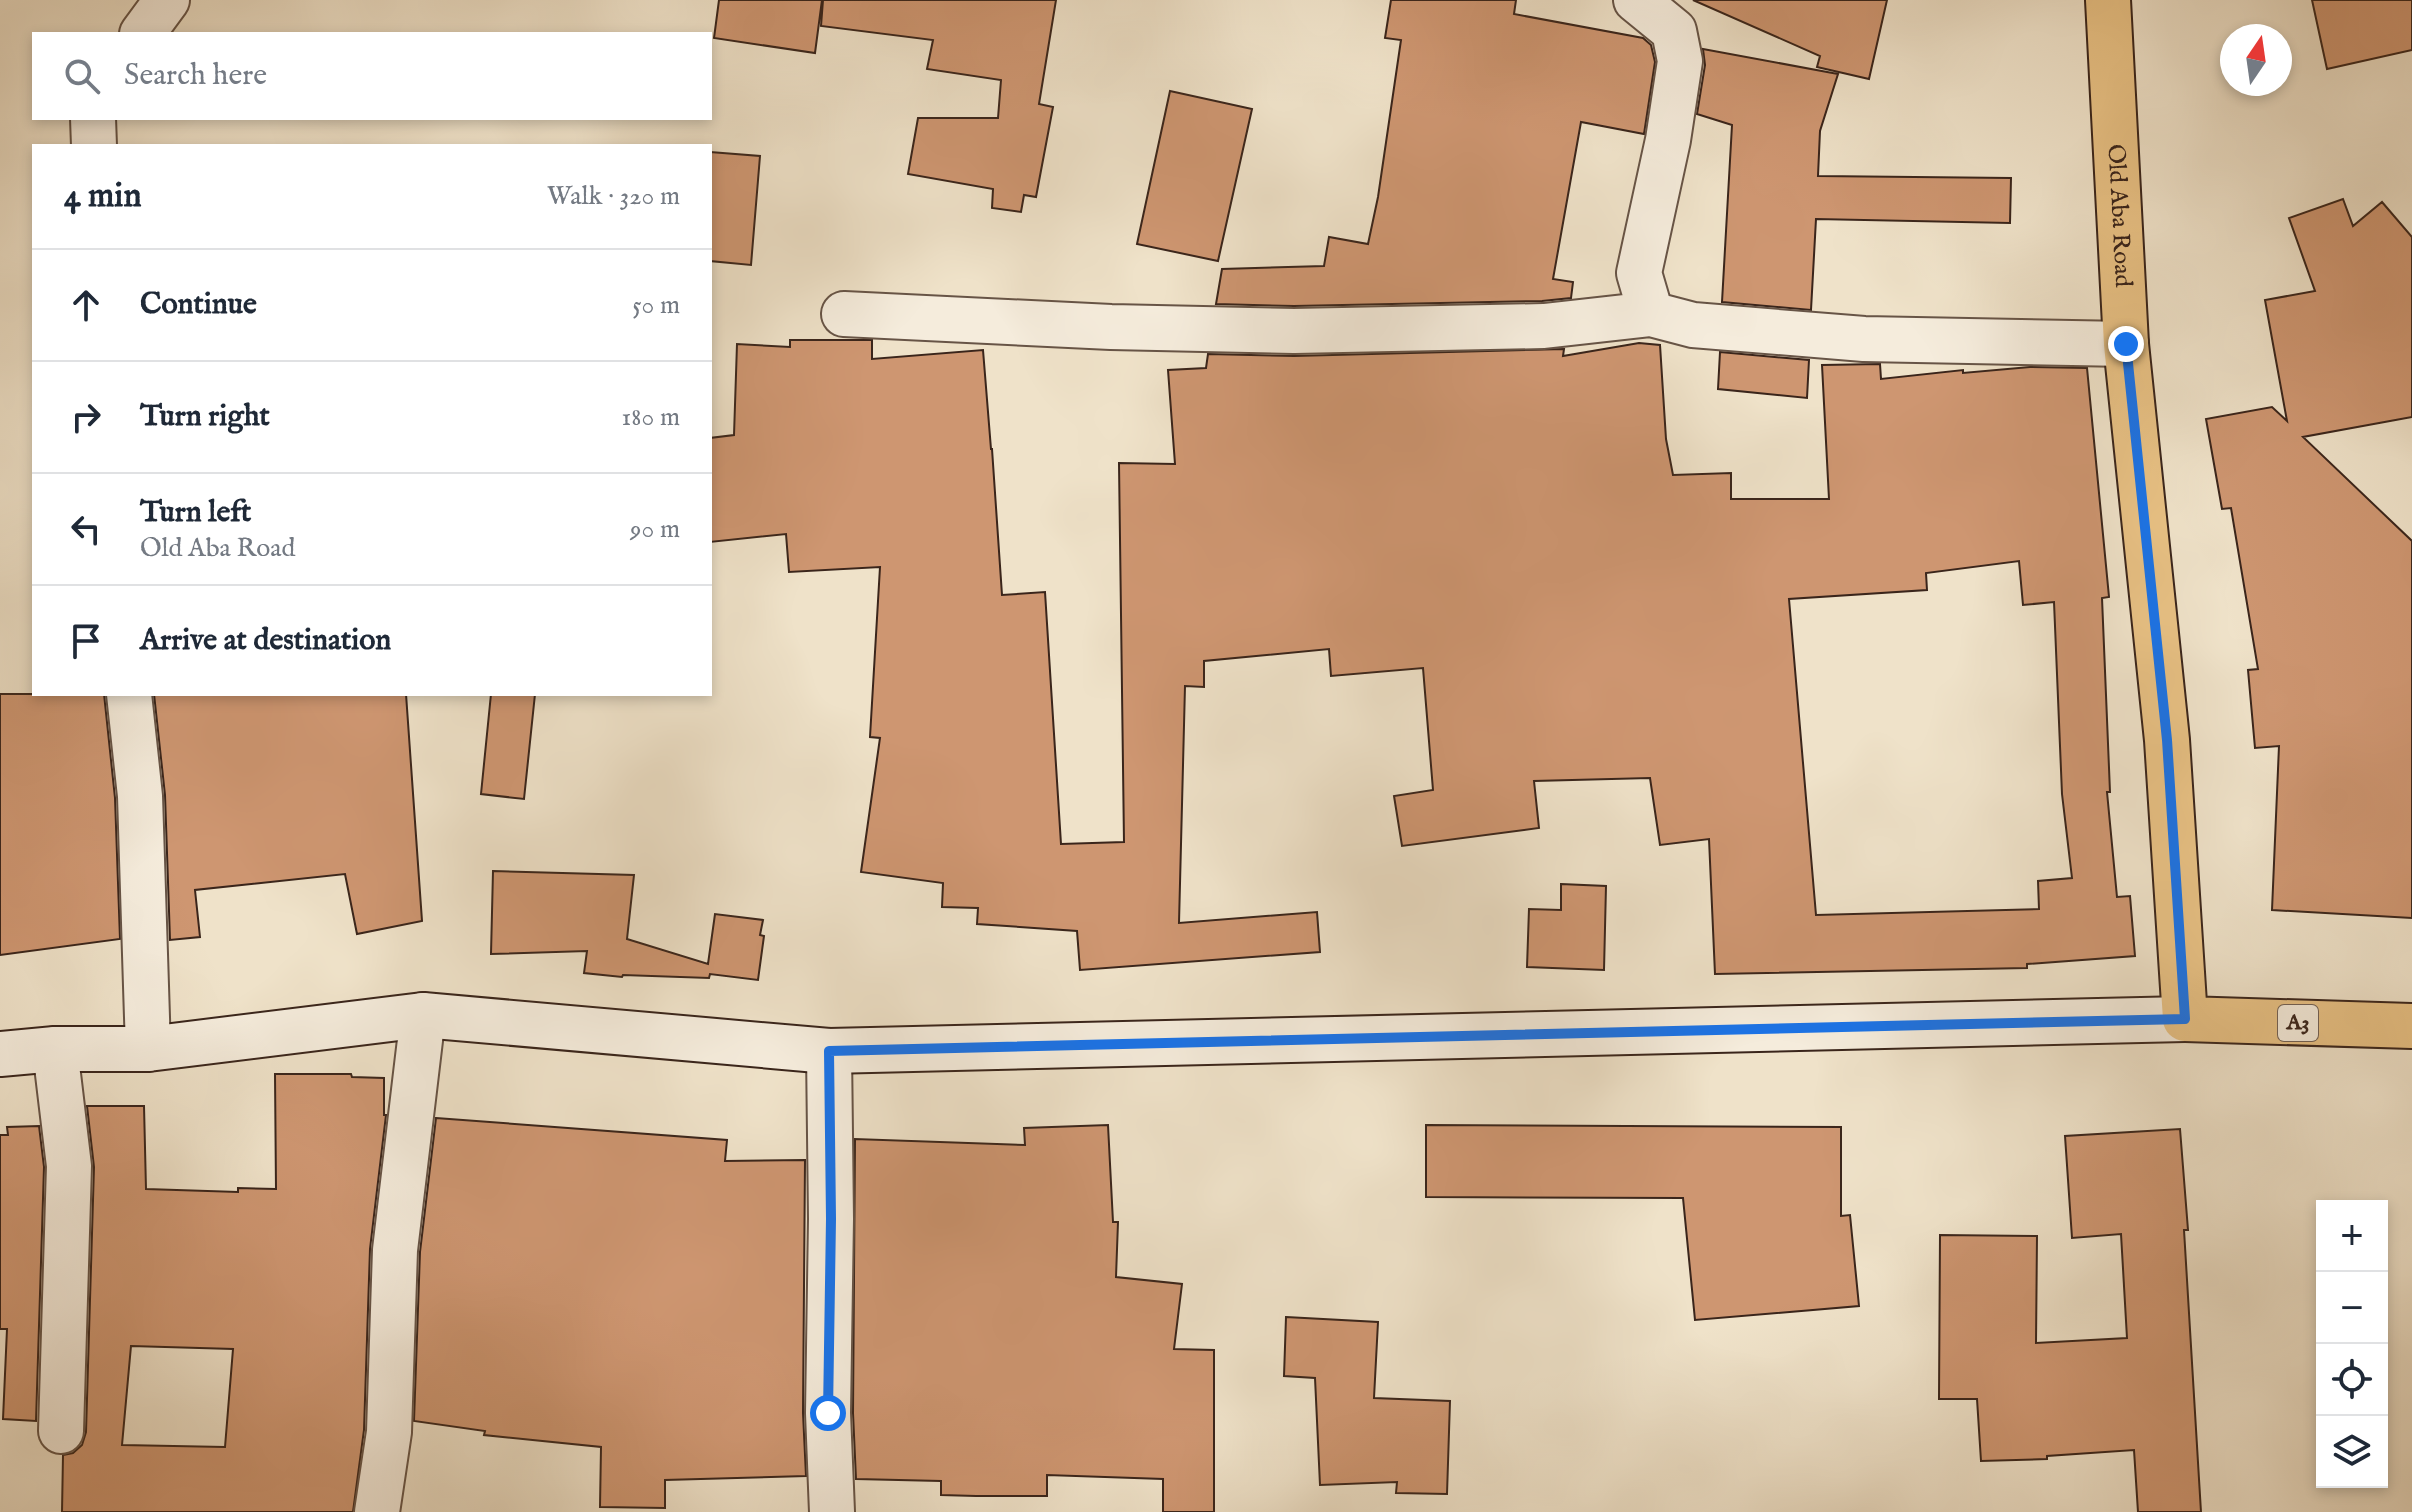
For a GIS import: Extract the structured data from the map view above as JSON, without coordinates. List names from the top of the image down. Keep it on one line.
{"streets":{"main road":["Old Aba Road","A3"]},"crossings":[["Old Aba Road","A3"]],"north":"top","page":{"search":"Search here","heading":["4 min","Walk · 320 m"],"list":[["Continue","50 m"],["Turn right","180 m"],["Turn left","Old Aba Road","90 m"],"Arrive at destination"],"map_buttons":["+","−"]}}
